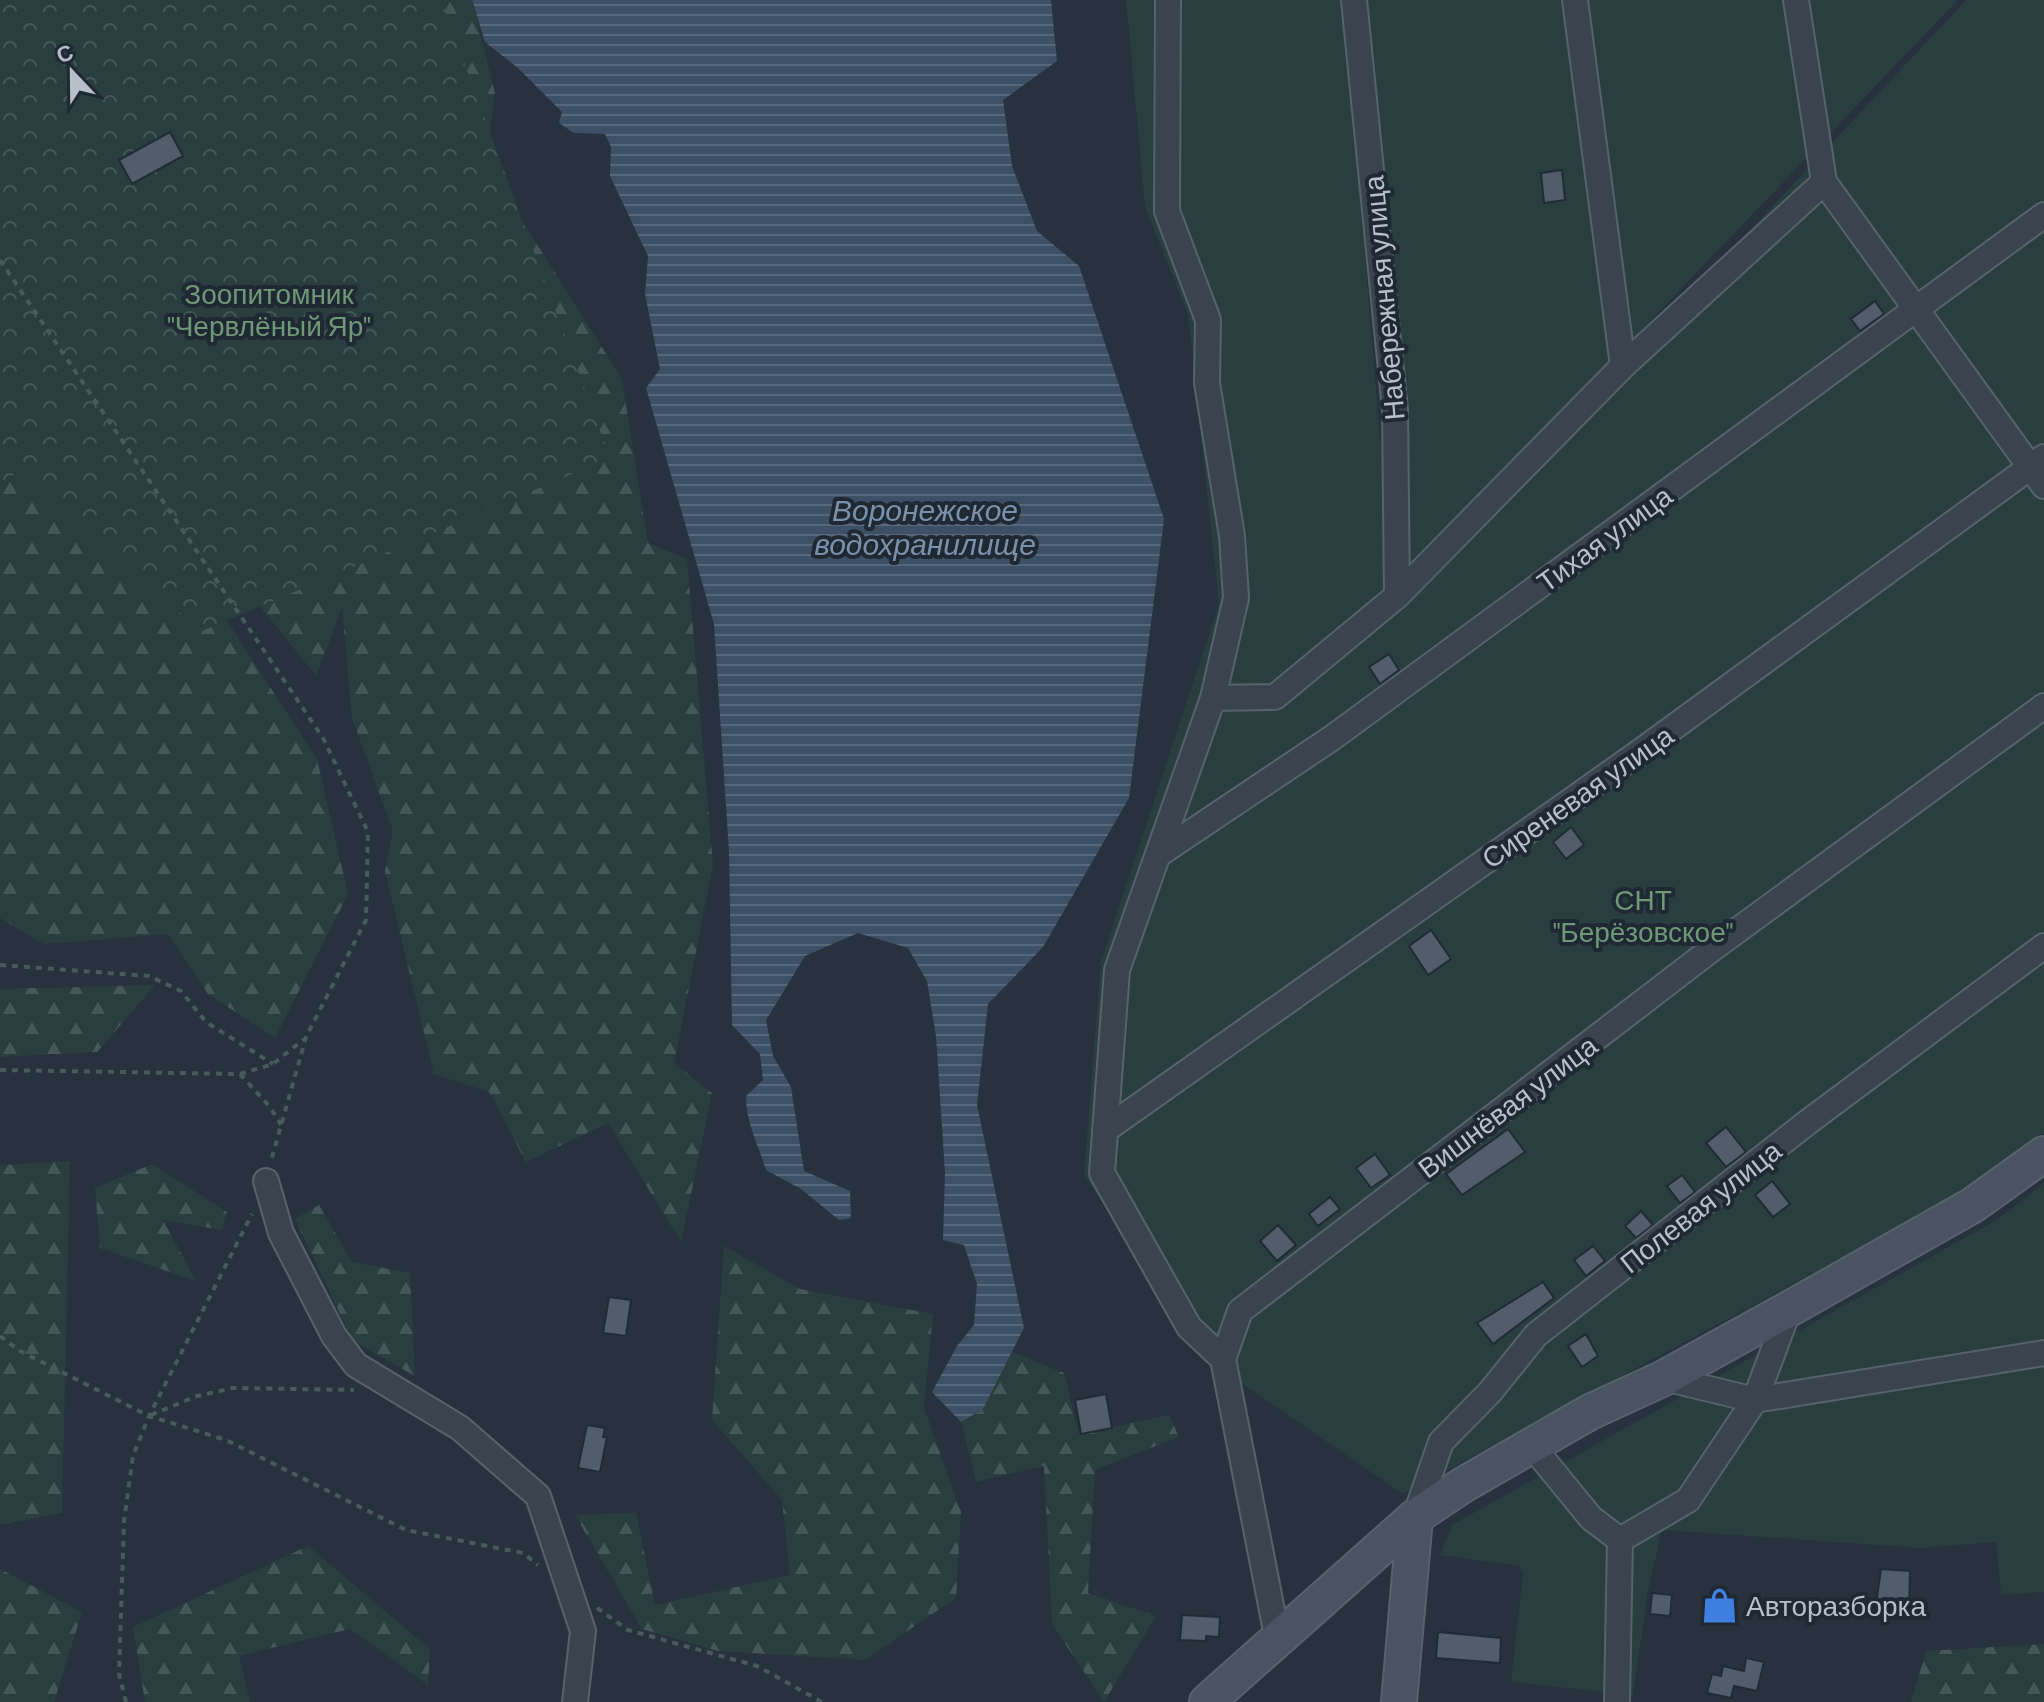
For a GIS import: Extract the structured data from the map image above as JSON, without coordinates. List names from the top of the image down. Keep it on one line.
{"streets":{"street":["Набережная улица","Тихая улица","Сиреневая улица","Вишнёвая улица","Полевая улица"]},"water":["Воронежское водохранилище"],"parks":["Зоопитомник \"Червлёный Яр\"","СНТ \"Берёзовское\""],"places":{"shop":["Авторазборка"]},"north":"top"}
